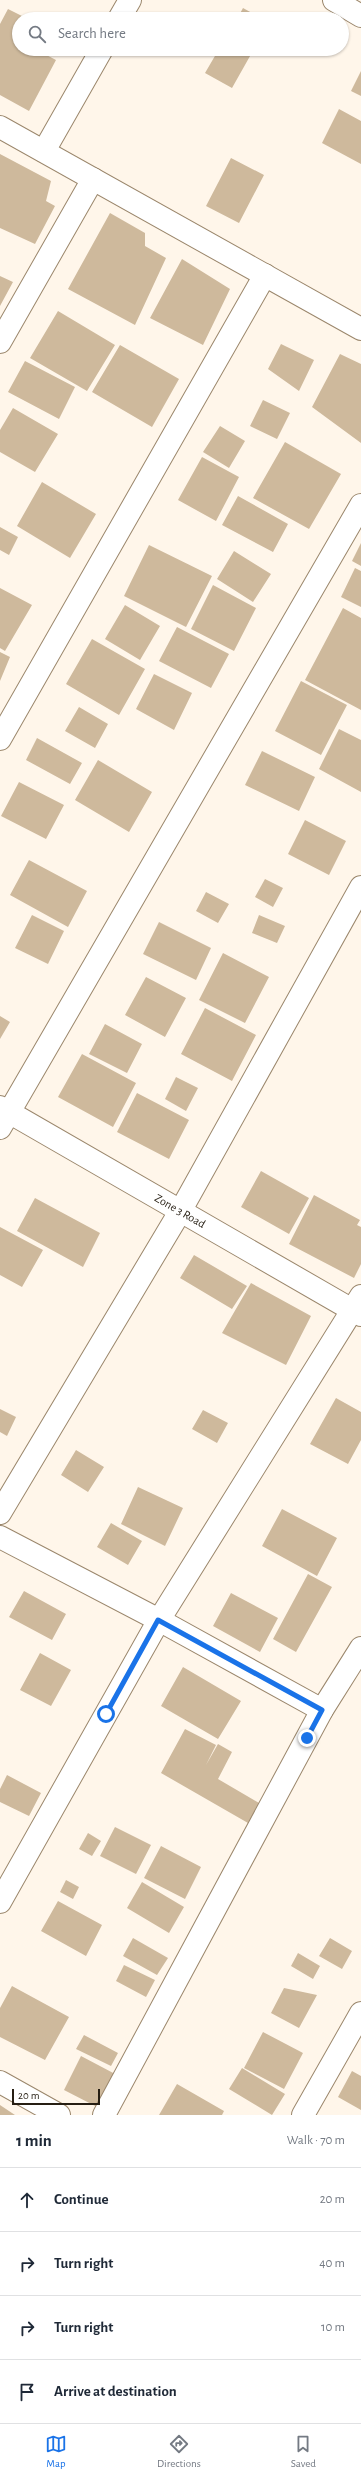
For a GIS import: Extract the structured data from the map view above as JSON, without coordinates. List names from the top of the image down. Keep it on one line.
{"streets":{"street":["Zone 3 Road"]},"scale_bar":"20 m","page":{"search":"Search here","scale":"20 m","heading":["1 min","Walk · 70 m"],"list":[["Continue","20 m"],["Turn right","40 m"],["Turn right","10 m"],"Arrive at destination"],"nav":["Map","Directions","Saved"]}}
